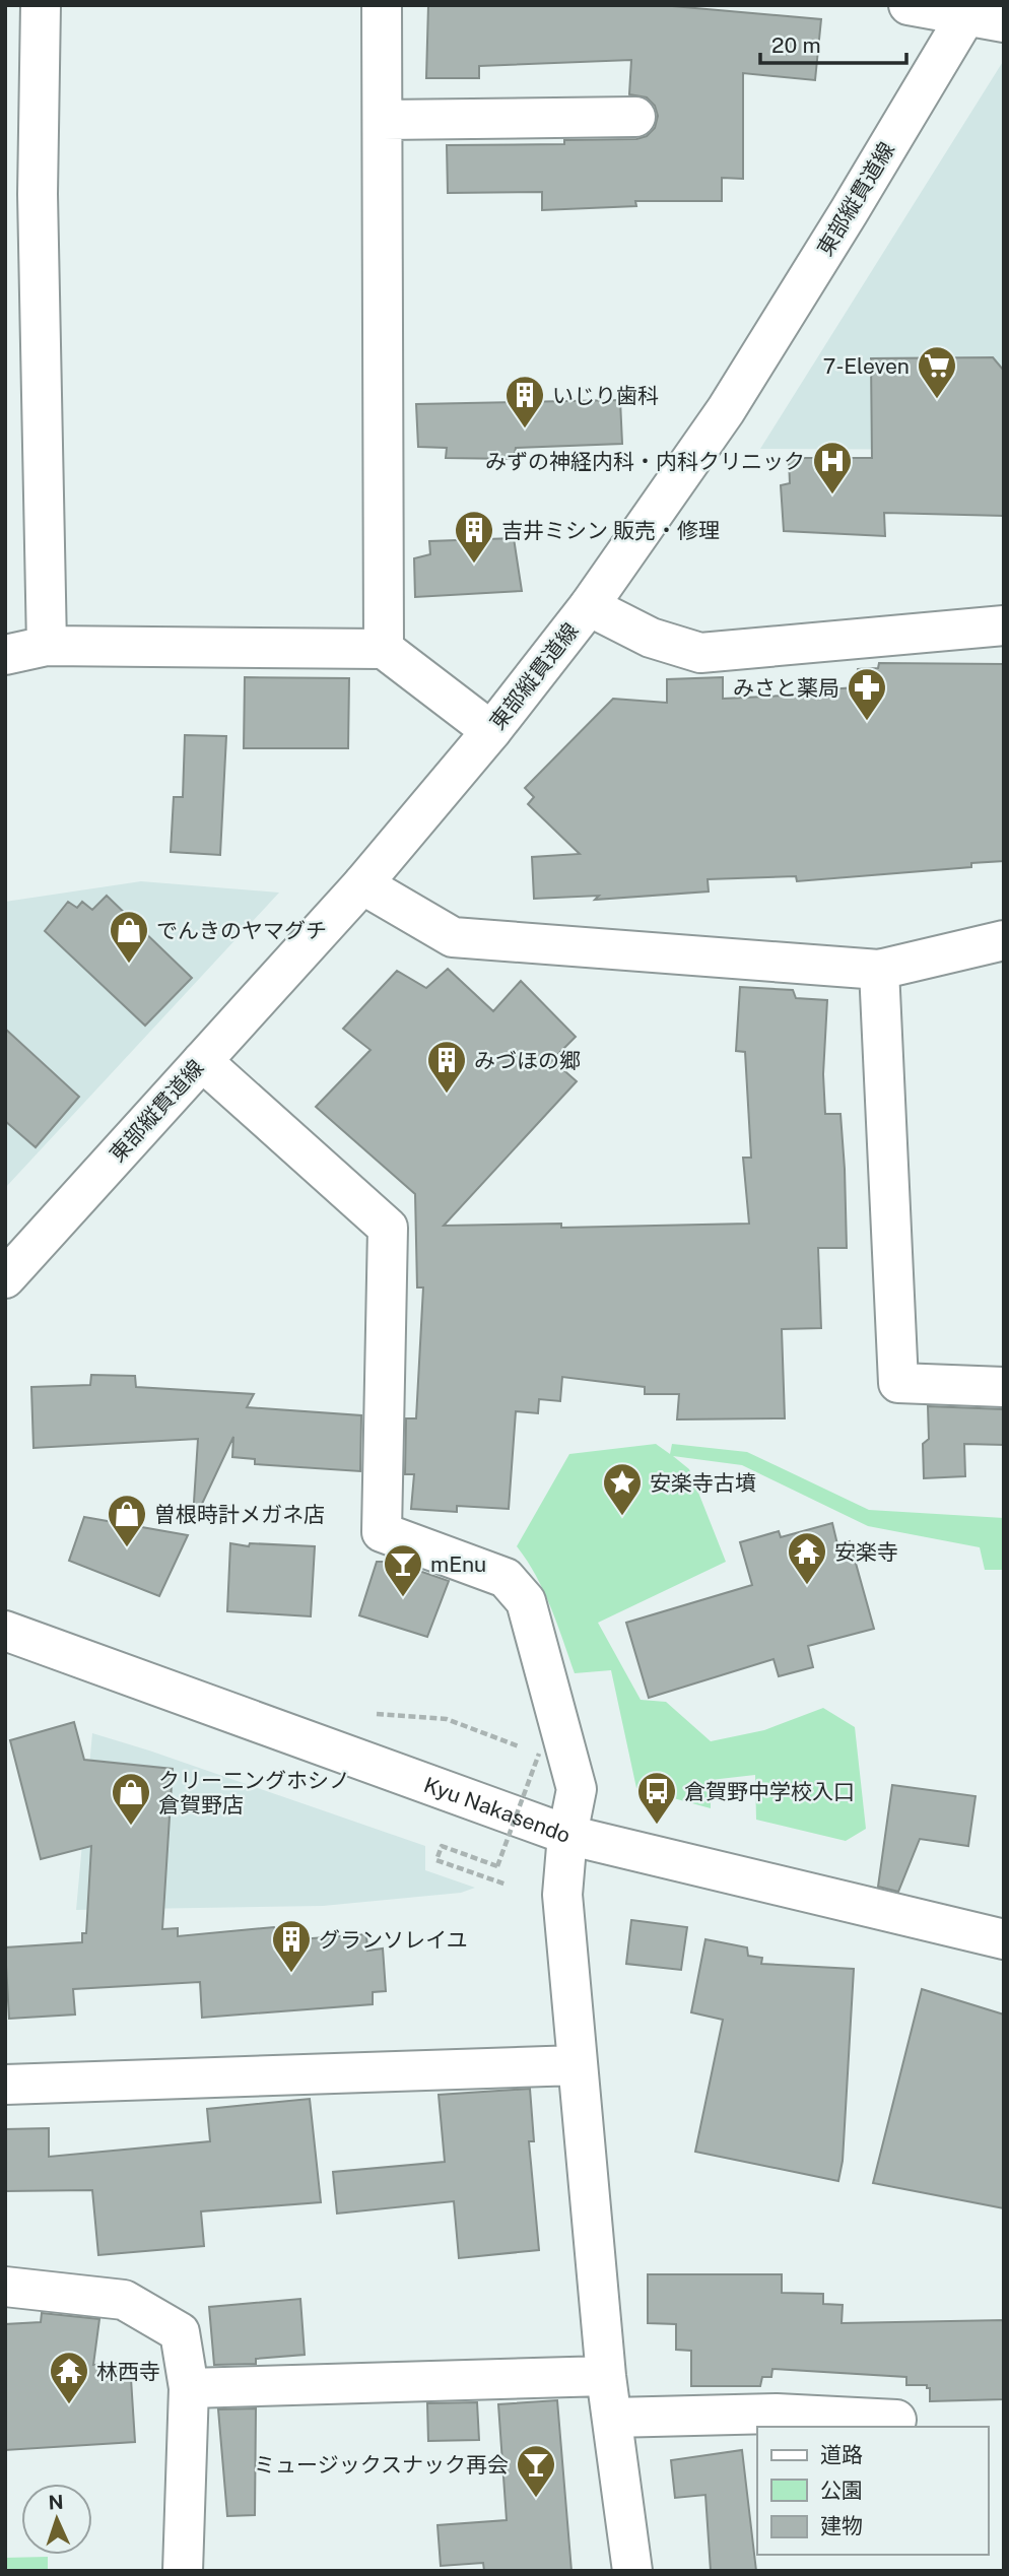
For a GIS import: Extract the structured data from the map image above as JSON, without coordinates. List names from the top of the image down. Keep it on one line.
{"streets":{"street":["東部縦貫道線","Kyu Nakasendo"]},"places":{"supermarket":["7-Eleven"],"building":["いじり歯科","吉井ミシン 販売・修理","みづほの郷","グランソレイユ"],"hospital":["みずの神経内科・内科クリニック"],"pharmacy":["みさと薬局"],"shop":["でんきのヤマグチ","曽根時計メガネ店","クリー二ングホシノ 倉賀野店"],"place":["安楽寺古墳"],"temple":["安楽寺","林西寺"],"bar":["mEnu","ミュージックスナック再会"],"bus stop":["倉賀野中学校入口"]},"legend":["道路","公園","建物"],"scale_bar":"20 m","north":"top"}
